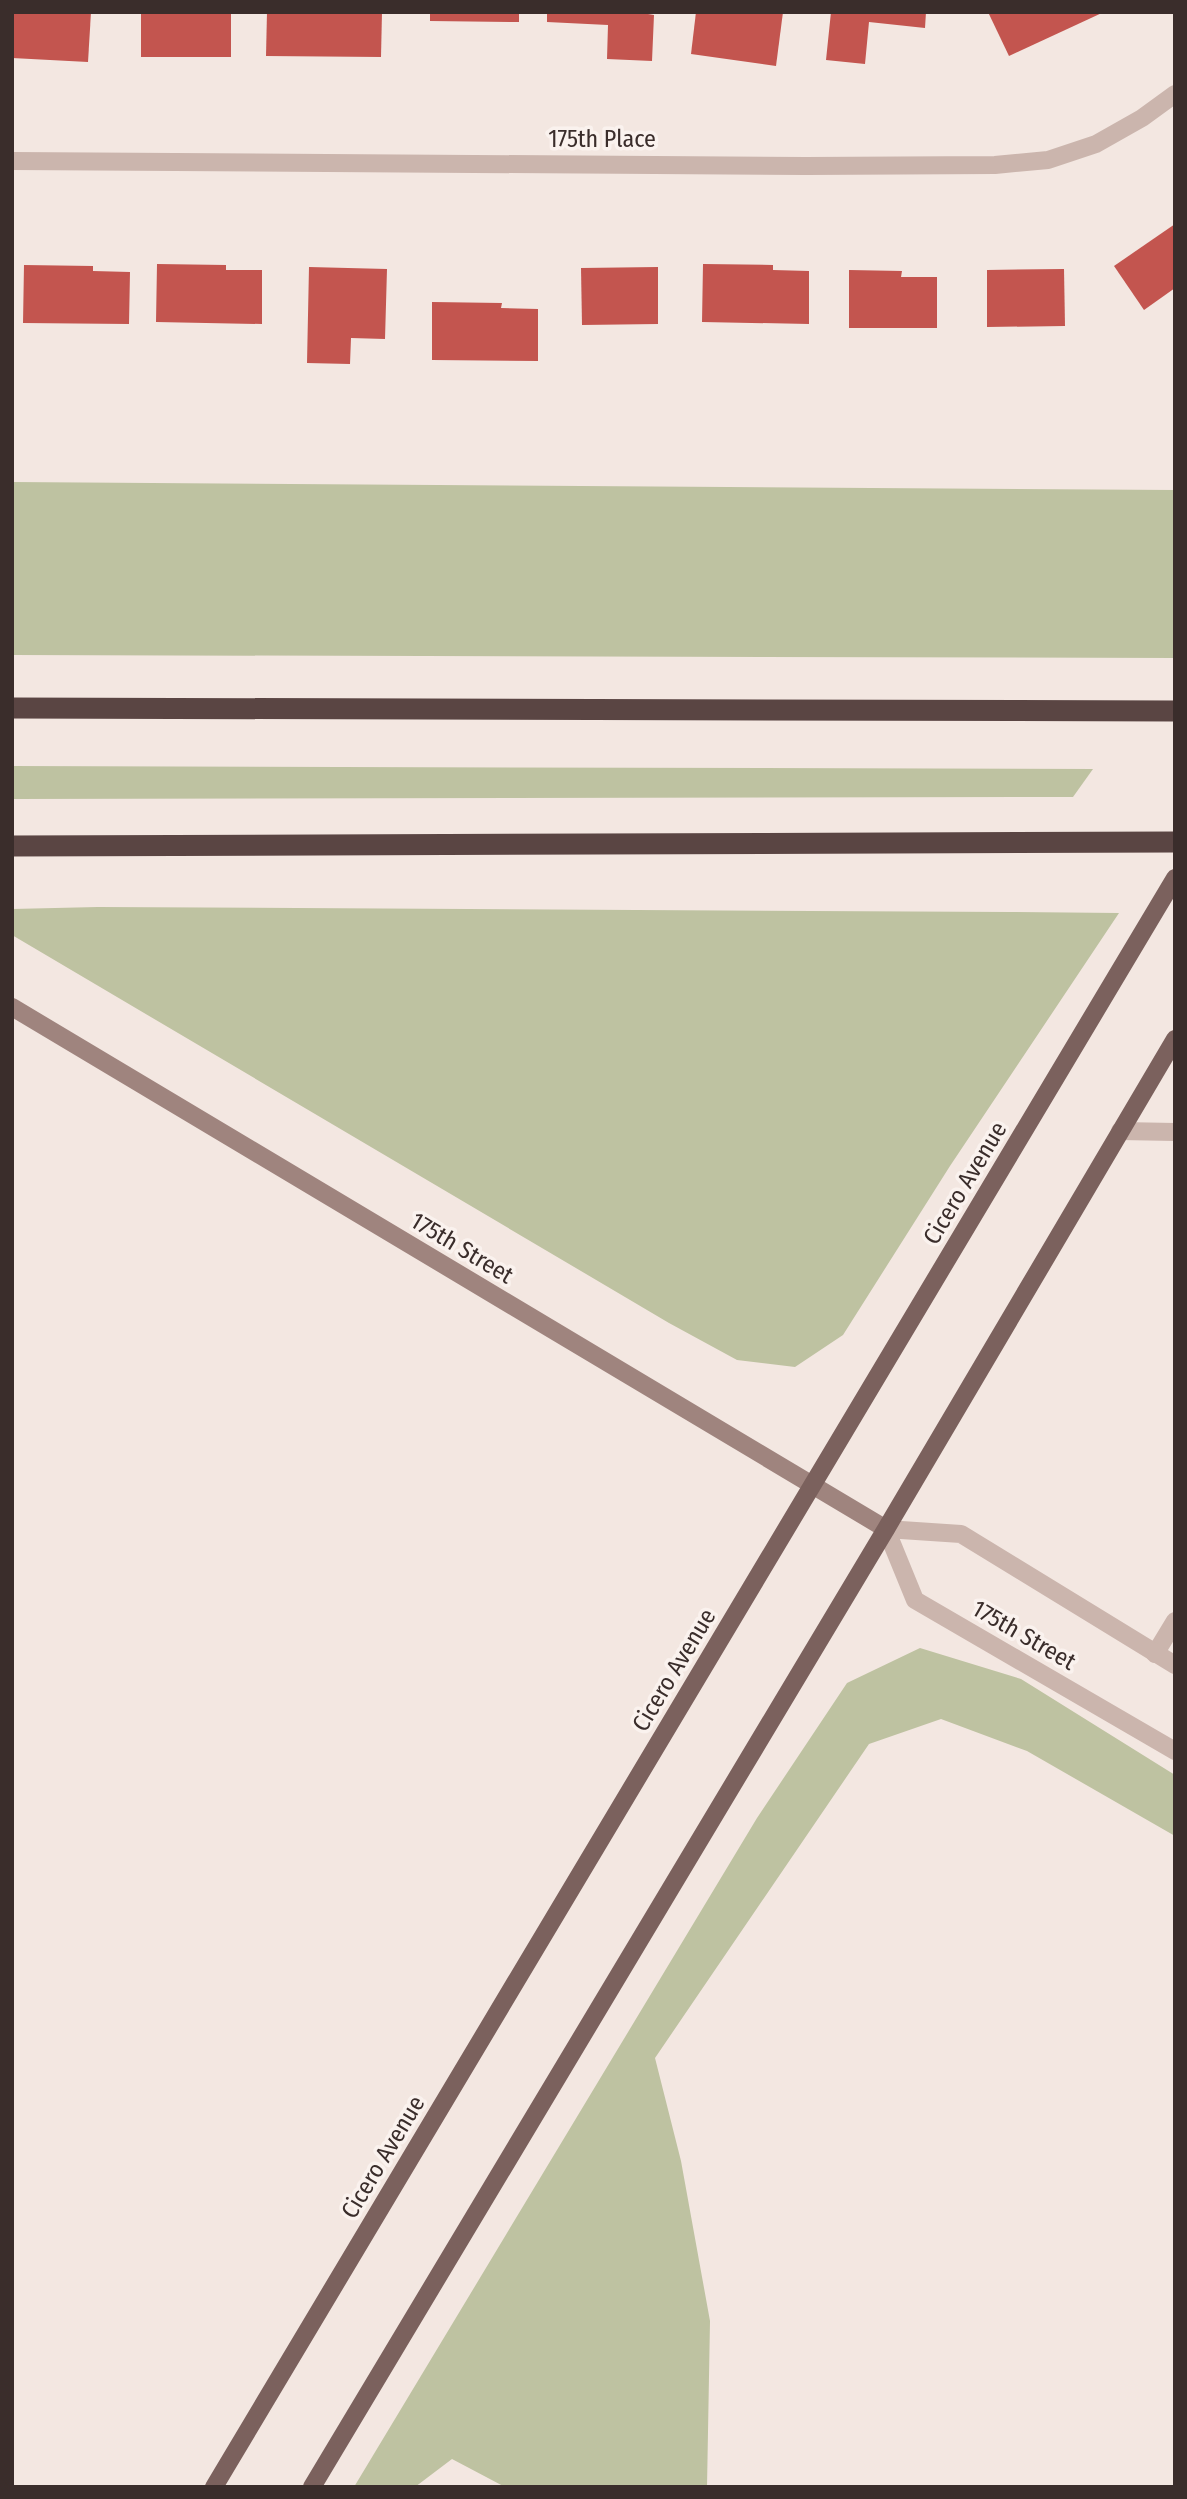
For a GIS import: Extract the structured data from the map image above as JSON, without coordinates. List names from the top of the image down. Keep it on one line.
{"streets":{"main road":["Cicero Avenue","175th Street"],"street":["175th Place"]},"crossings":[["Cicero Avenue","175th Street"]]}
